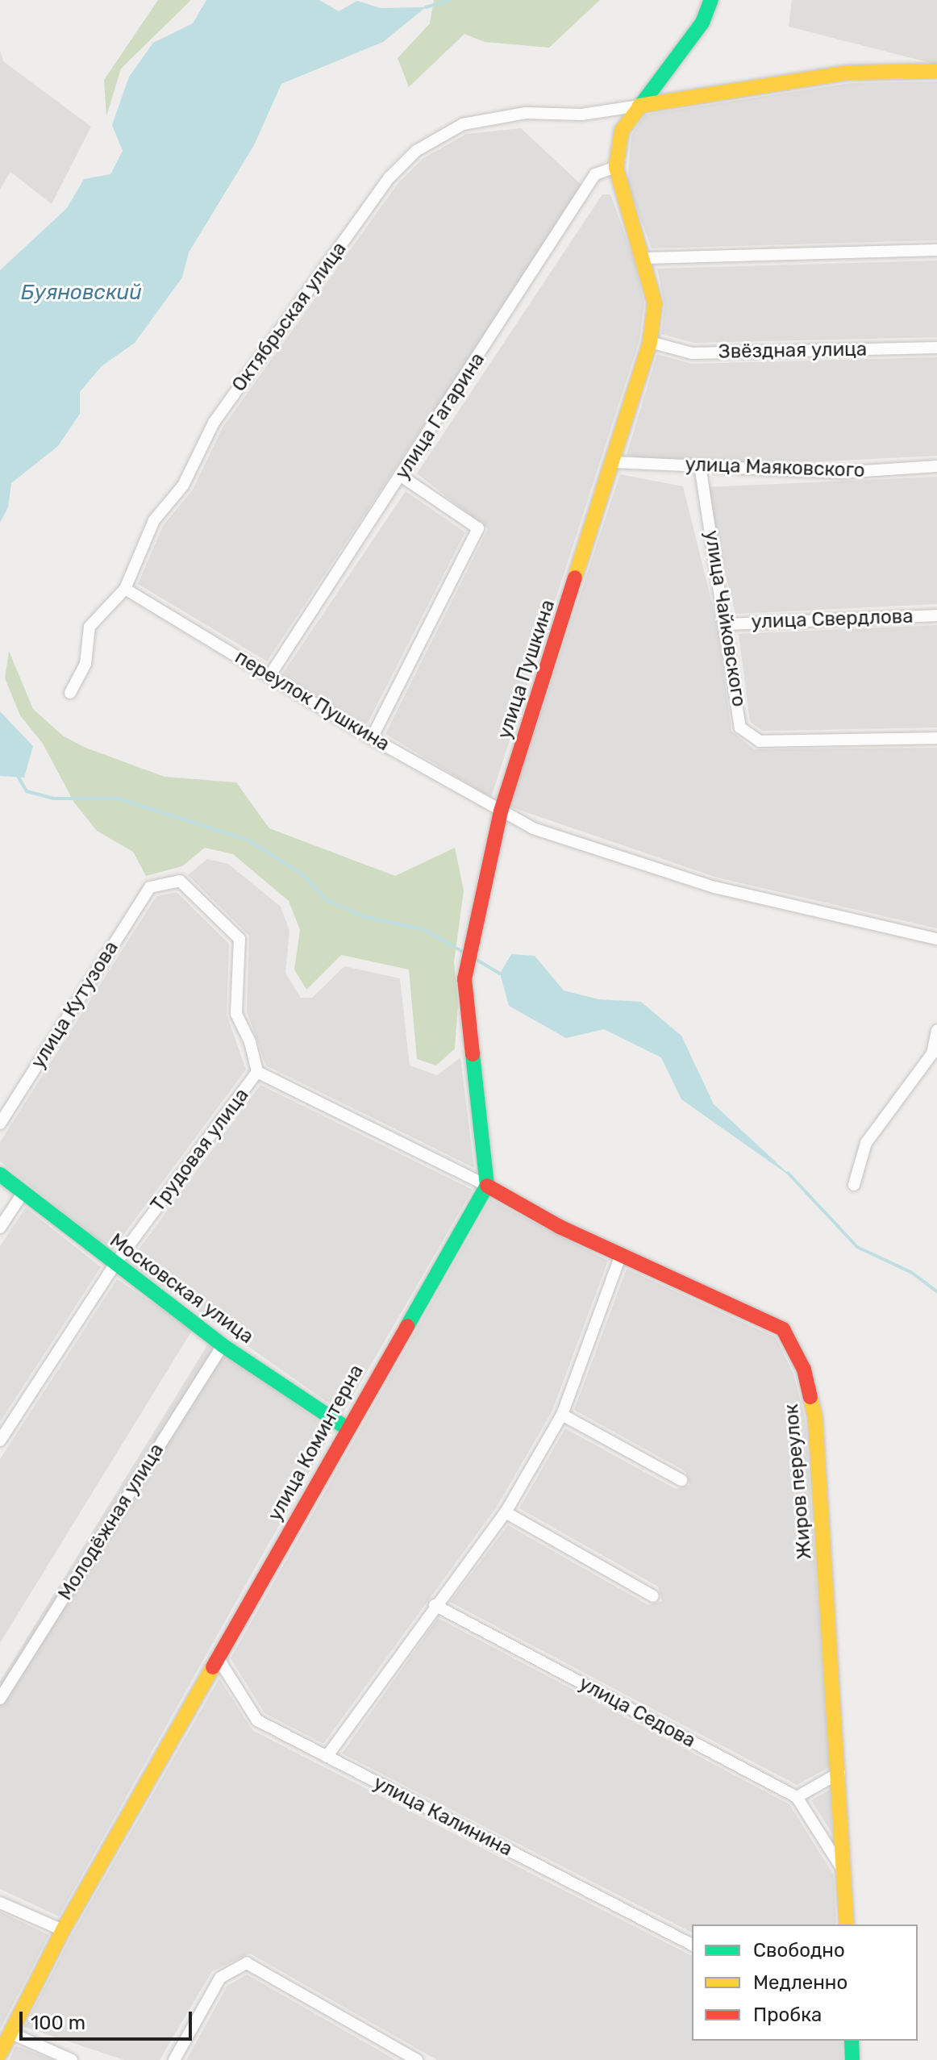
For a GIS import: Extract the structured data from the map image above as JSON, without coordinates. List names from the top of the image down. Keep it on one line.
{"streets":{"street":["Октябрьская улица","Звёздная улица","улица Гагарина","улица Маяковского","улица Чайковского","улица Свердлова","улица Пушкина","переулок Пушкина","улица Кутузова","Трудовая улица","Московская улица","улица Коминтерна","Жиров переулок","Молодёжная улица","улица Седова","улица Калинина"]},"crossings":[["Октябрьская улица","улица Пушкина"],["Октябрьская улица","переулок Пушкина"],["Звёздная улица","улица Пушкина"],["улица Гагарина","улица Пушкина"],["улица Гагарина","переулок Пушкина"],["улица Маяковского","улица Чайковского"],["улица Маяковского","улица Пушкина"],["улица Чайковского","улица Свердлова"],["улица Пушкина","переулок Пушкина"],["улица Кутузова","Трудовая улица"],["Трудовая улица","Московская улица"],["Трудовая улица","улица Коминтерна"],["Трудовая улица","Жиров переулок"],["Московская улица","улица Коминтерна"],["Московская улица","Молодёжная улица"],["улица Коминтерна","Жиров переулок"],["улица Коминтерна","улица Калинина"]],"water":["Буяновский"],"legend":["Свободно","Медленно","Пробка"],"scale_bar":"100 m"}
